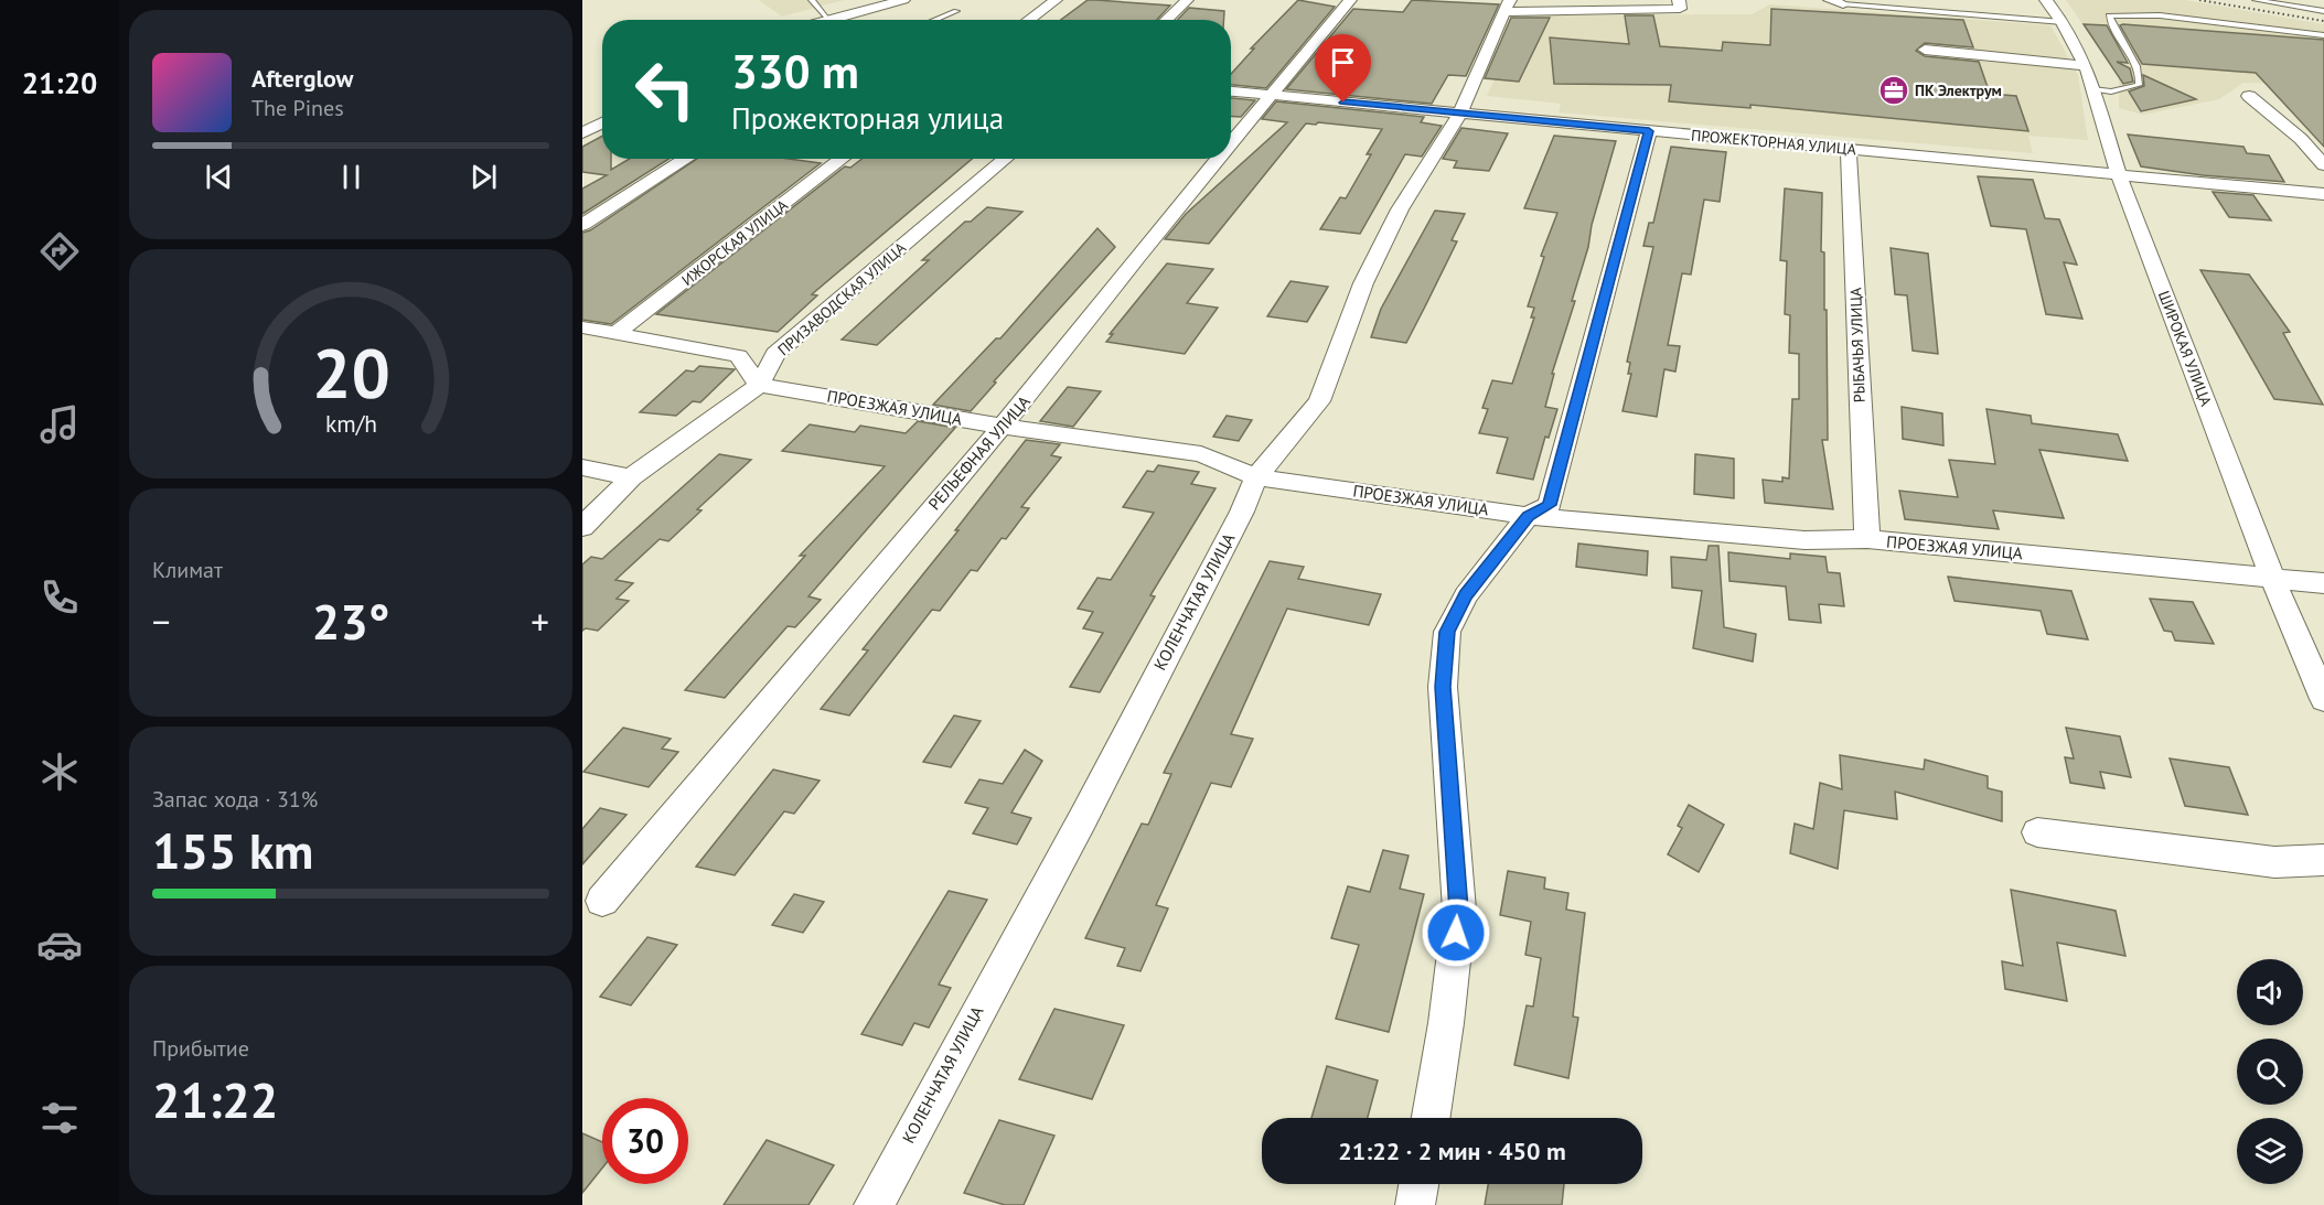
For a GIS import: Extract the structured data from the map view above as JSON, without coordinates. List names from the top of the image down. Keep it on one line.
{"streets":{"street":["ПРОЖЕКТОРНАЯ УЛИЦА","ИЖОРСКАЯ УЛИЦА","ПРИЗАВОДСКАЯ УЛИЦА","РЫБАЧЬЯ УЛИЦА","ШИРОКАЯ УЛИЦА","ПРОЕЗЖАЯ УЛИЦА","РЕЛЬЕФНАЯ УЛИЦА","КОЛЕНЧАТАЯ УЛИЦА"]},"crossings":[["ПРОЖЕКТОРНАЯ УЛИЦА","РЫБАЧЬЯ УЛИЦА"],["ПРОЖЕКТОРНАЯ УЛИЦА","ШИРОКАЯ УЛИЦА"],["ПРОЖЕКТОРНАЯ УЛИЦА","РЕЛЬЕФНАЯ УЛИЦА"],["ПРОЖЕКТОРНАЯ УЛИЦА","КОЛЕНЧАТАЯ УЛИЦА"],["ПРИЗАВОДСКАЯ УЛИЦА","ПРОЕЗЖАЯ УЛИЦА"],["РЫБАЧЬЯ УЛИЦА","ПРОЕЗЖАЯ УЛИЦА"],["ШИРОКАЯ УЛИЦА","ПРОЕЗЖАЯ УЛИЦА"],["ПРОЕЗЖАЯ УЛИЦА","РЕЛЬЕФНАЯ УЛИЦА"],["ПРОЕЗЖАЯ УЛИЦА","КОЛЕНЧАТАЯ УЛИЦА"]],"places":{"office":["ПК Электрум"]},"page":{"tabs":"21:20","turn":["330 m","Прожекторная улица"],"song":["Afterglow","The Pines"],"tile":["Климат",["Запас хода · 31%","155 km"],["Прибытие","21:22"]],"heat":["−","23°","+"],"limit":"30","trip":"21:22 · 2 мин · 450 m","gauge":["20","km/h"]}}
